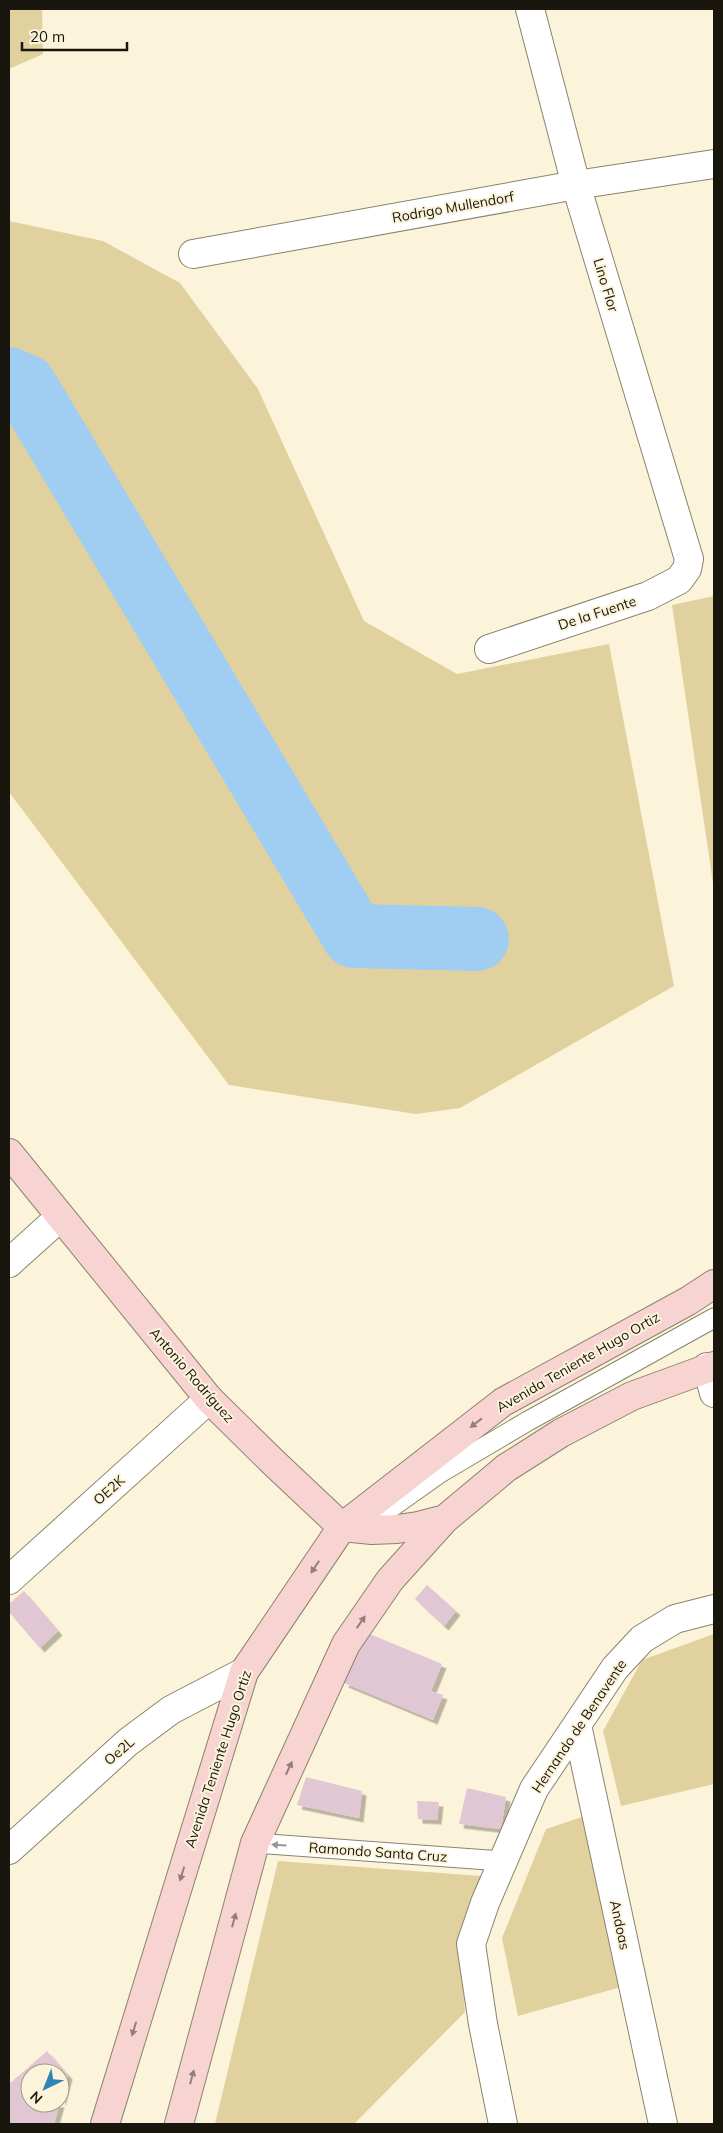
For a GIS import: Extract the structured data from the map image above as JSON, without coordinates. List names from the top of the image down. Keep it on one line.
{"streets":{"main road":["Avenida Teniente Hugo Ortiz","Antonio Rodríguez"],"street":["Rodrigo Mullendorf","Lino Flor","De la Fuente","OE2K","Hernando de Benavente","Oe2L","Andoas"],"lane":["Ramondo Santa Cruz"]},"crossings":[["Rodrigo Mullendorf","Lino Flor"],["Lino Flor","De la Fuente"],["Avenida Teniente Hugo Ortiz","Antonio Rodríguez"],["Avenida Teniente Hugo Ortiz","Oe2L"],["Antonio Rodríguez","OE2K"],["Hernando de Benavente","Ramondo Santa Cruz"],["Hernando de Benavente","Andoas"]],"one_way":["Ramondo Santa Cruz"],"scale_bar":"20 m","north":"bottom left"}
